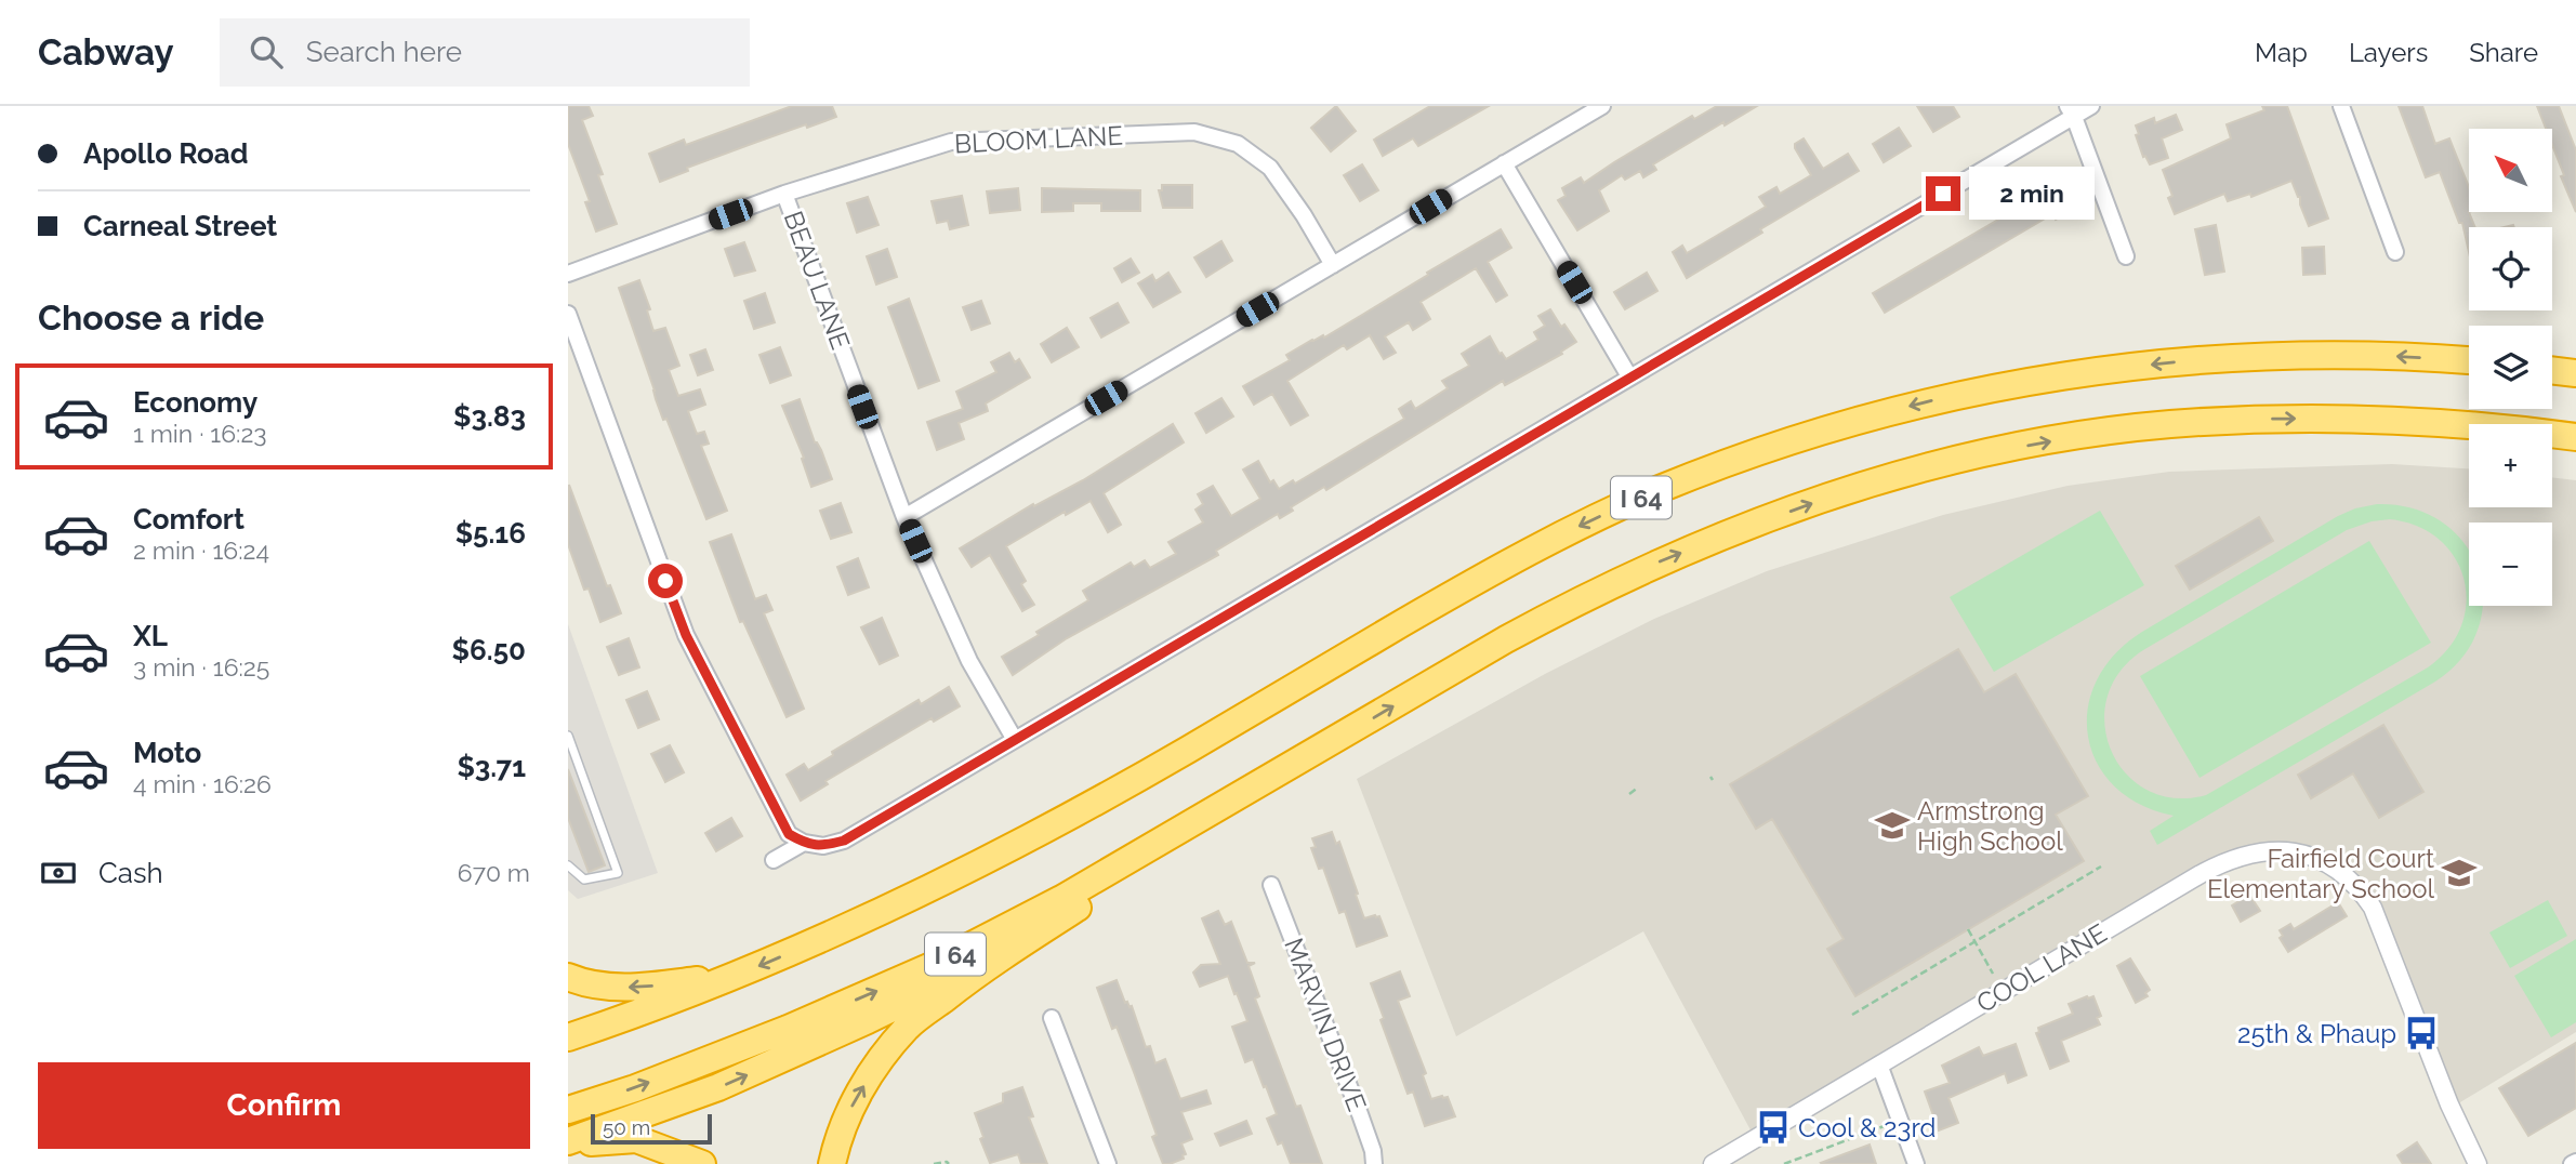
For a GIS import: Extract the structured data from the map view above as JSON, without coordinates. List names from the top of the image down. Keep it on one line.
{"streets":{"highway":["I 64"],"street":["BLOOM LANE","BEAU LANE","COOL LANE","MARVIN DRIVE"]},"crossings":[["BLOOM LANE","BEAU LANE"]],"places":{"school or university":["Armstrong High School","Fairfield Court Elementary School"],"bus stop":["25th & Phaup","Cool & 23rd"]},"scale_bar":"50 m","north":"top left","page":{"header":"Cabway","search":"Search here","nav":["Map","Layers","Share"],"banner":["Apollo Road","Carneal Street"],"map_buttons":["+","−"],"bubble":"2 min","heading":"Choose a ride","list":[{"name":"Economy","note":"1 min · 16:23","value":"$3.83"},{"name":"Comfort","note":"2 min · 16:24","value":"$5.16"},{"name":"XL","note":"3 min · 16:25","value":"$6.50"},{"name":"Moto","note":"4 min · 16:26","value":"$3.71"}],"pay":["Cash","670 m"],"buttons":"Confirm","scale":"50 m"}}
